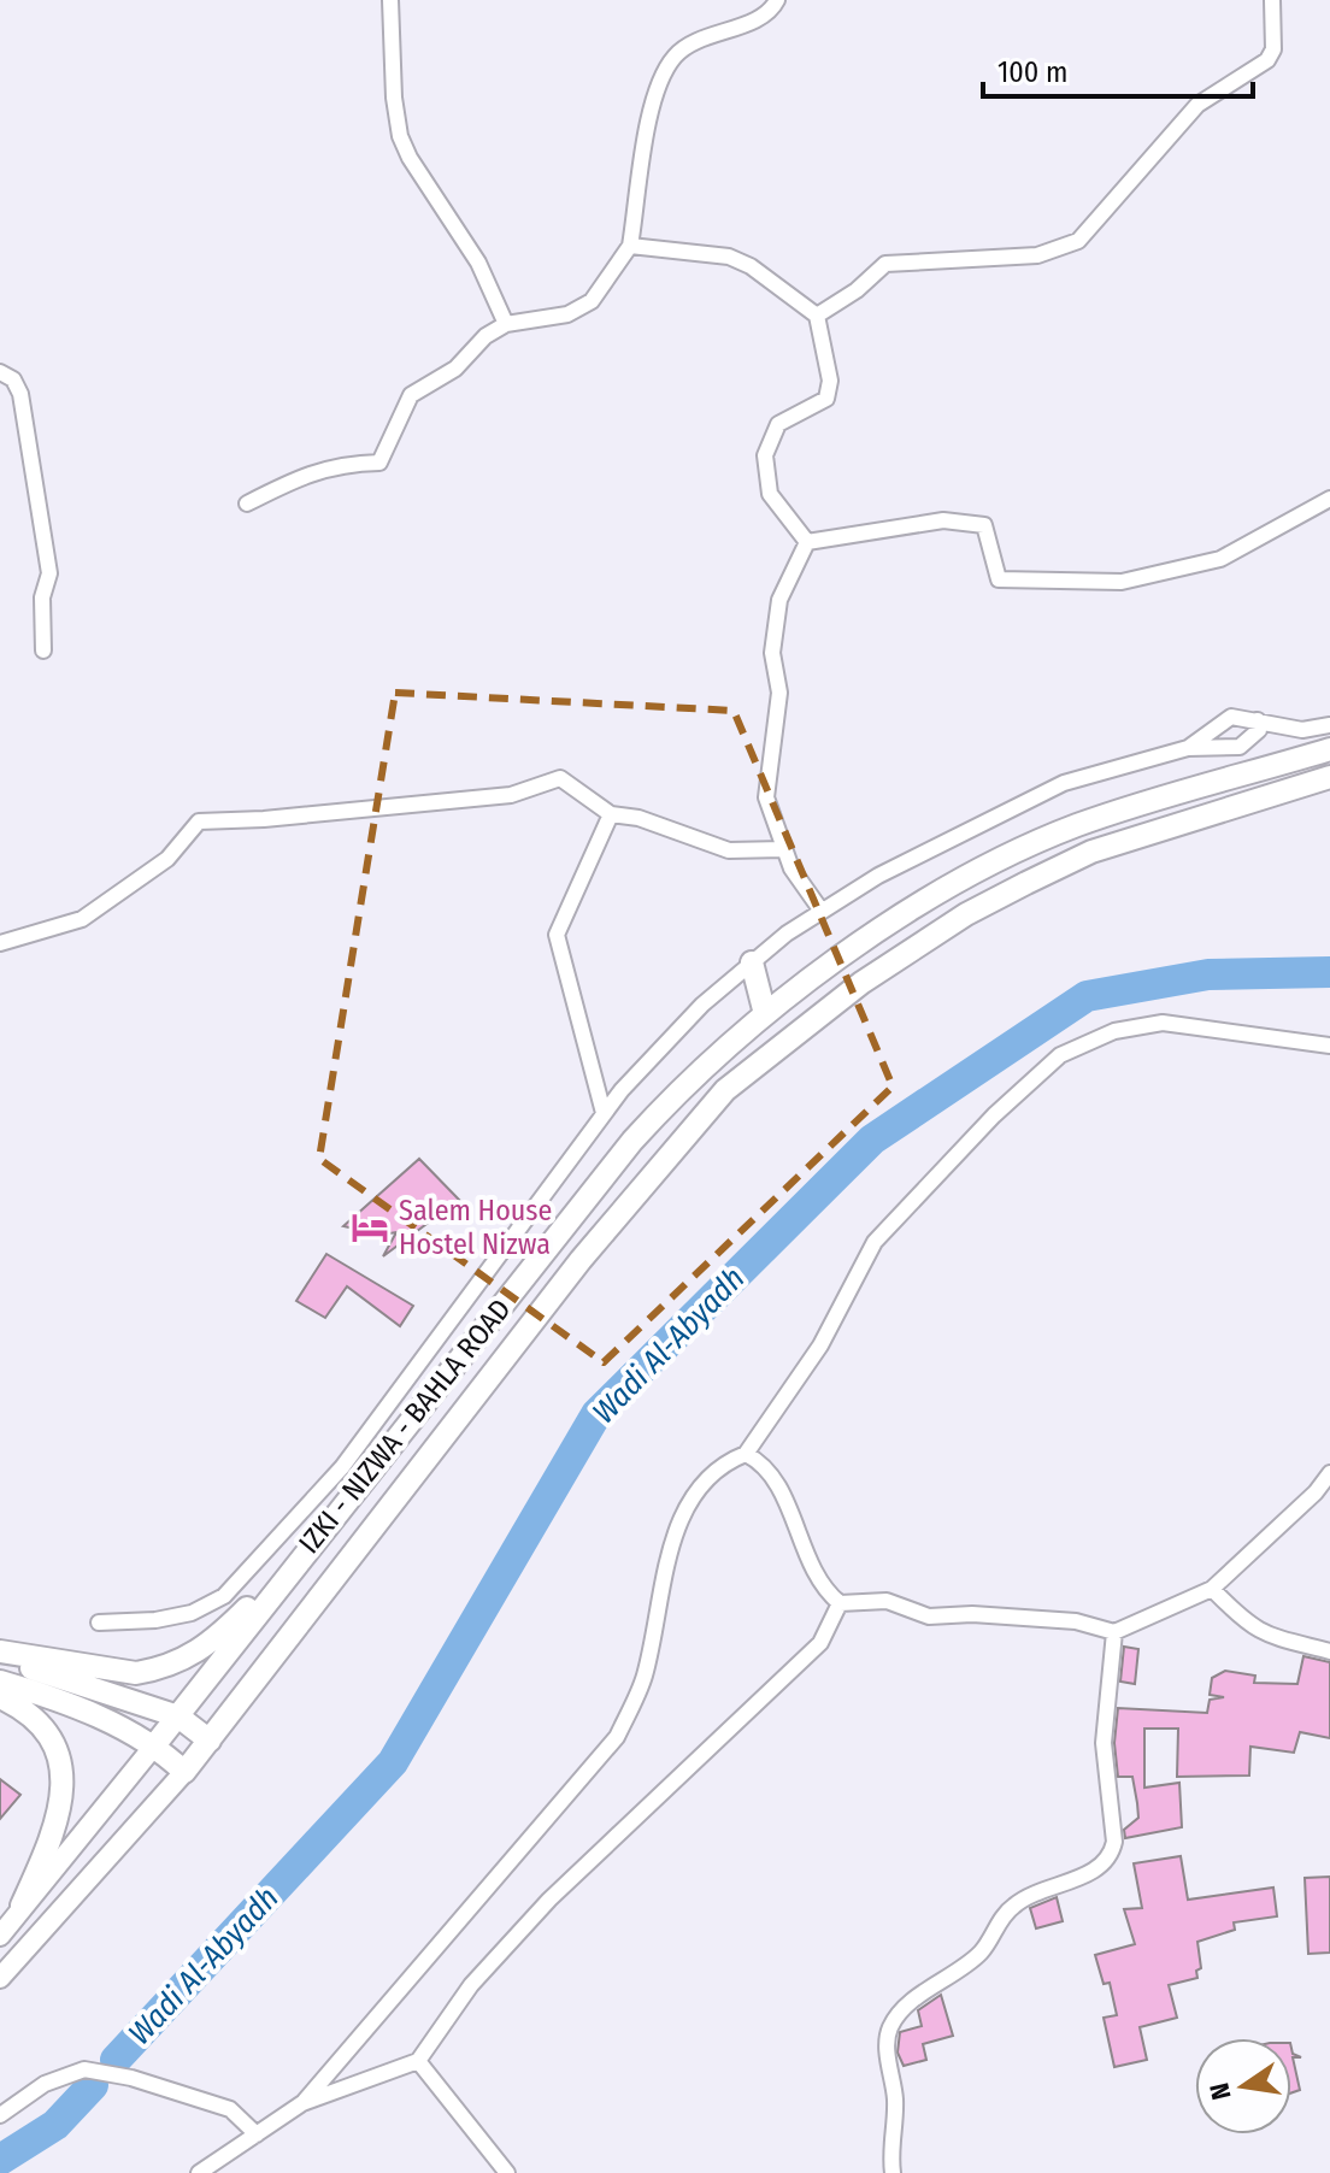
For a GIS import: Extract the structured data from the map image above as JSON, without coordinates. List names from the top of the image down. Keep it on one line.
{"streets":{"main road":["IZKI - NIZWA - BAHLA ROAD"]},"water":["Wadi Al-Abyadh"],"places":{"hotel":["Salem House Hostel Nizwa"]},"scale_bar":"100 m","north":"left"}
